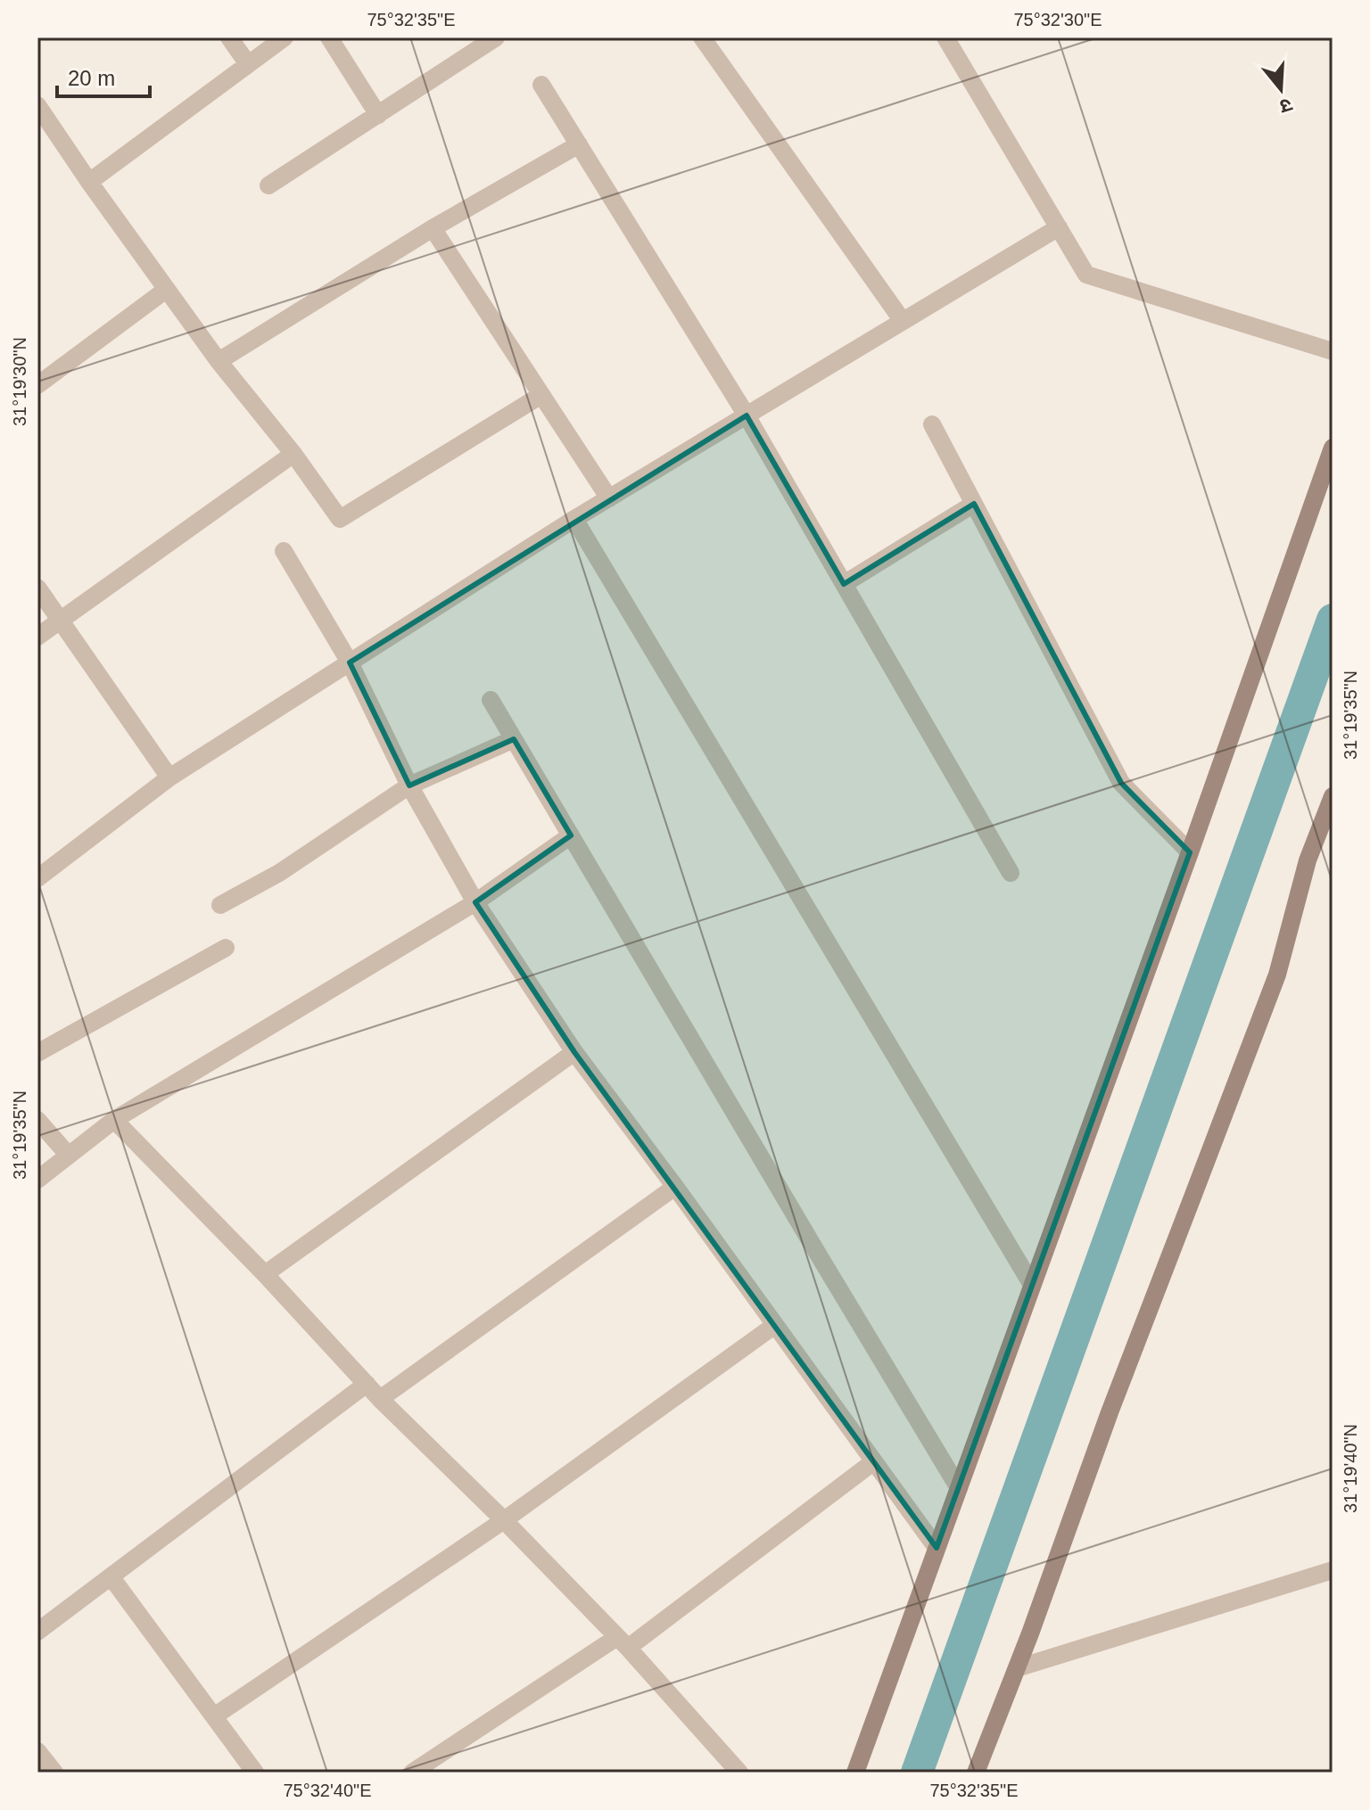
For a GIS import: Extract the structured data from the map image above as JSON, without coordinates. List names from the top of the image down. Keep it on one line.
{"scale_bar":"20 m","north":"bottom","coordinates":["75°32'35\"E","75°32'30\"E","31°19'30\"N","31°19'35\"N","31°19'40\"N","75°32'40\"E"]}
